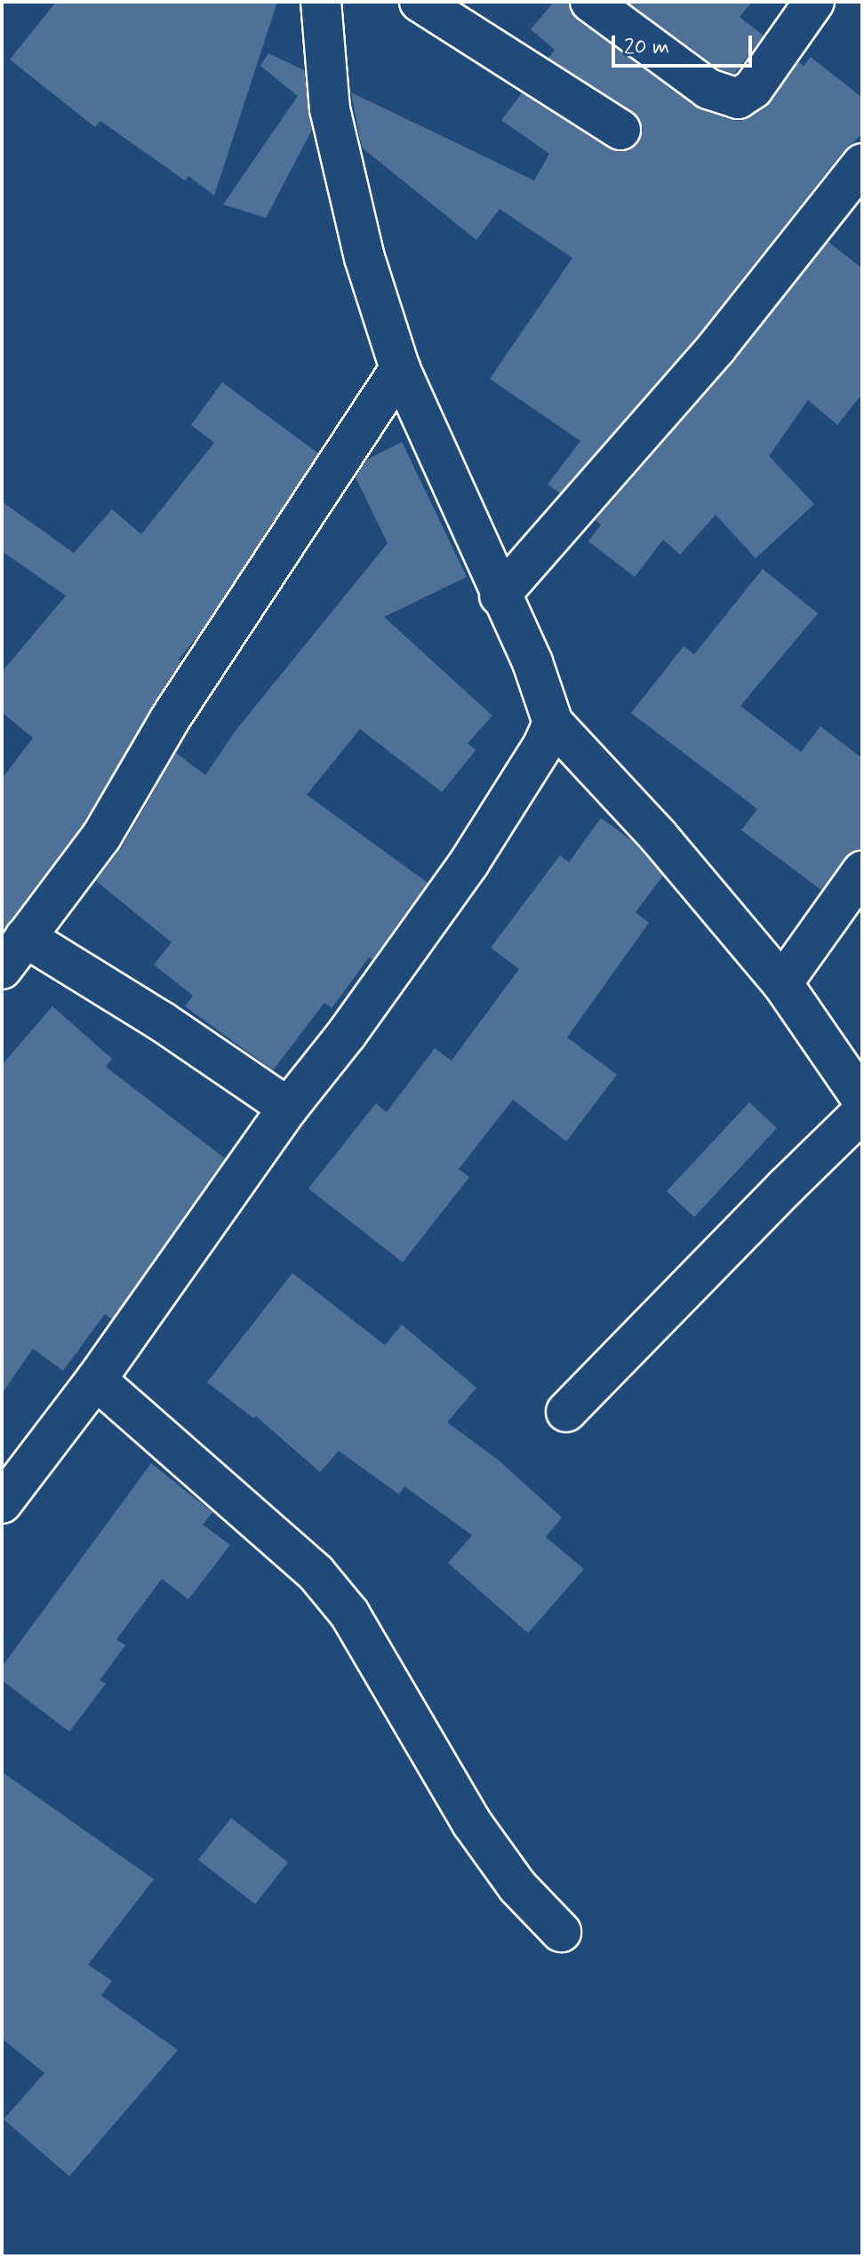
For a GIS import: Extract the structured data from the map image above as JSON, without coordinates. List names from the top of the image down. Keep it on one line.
{"scale_bar":"20 m"}
